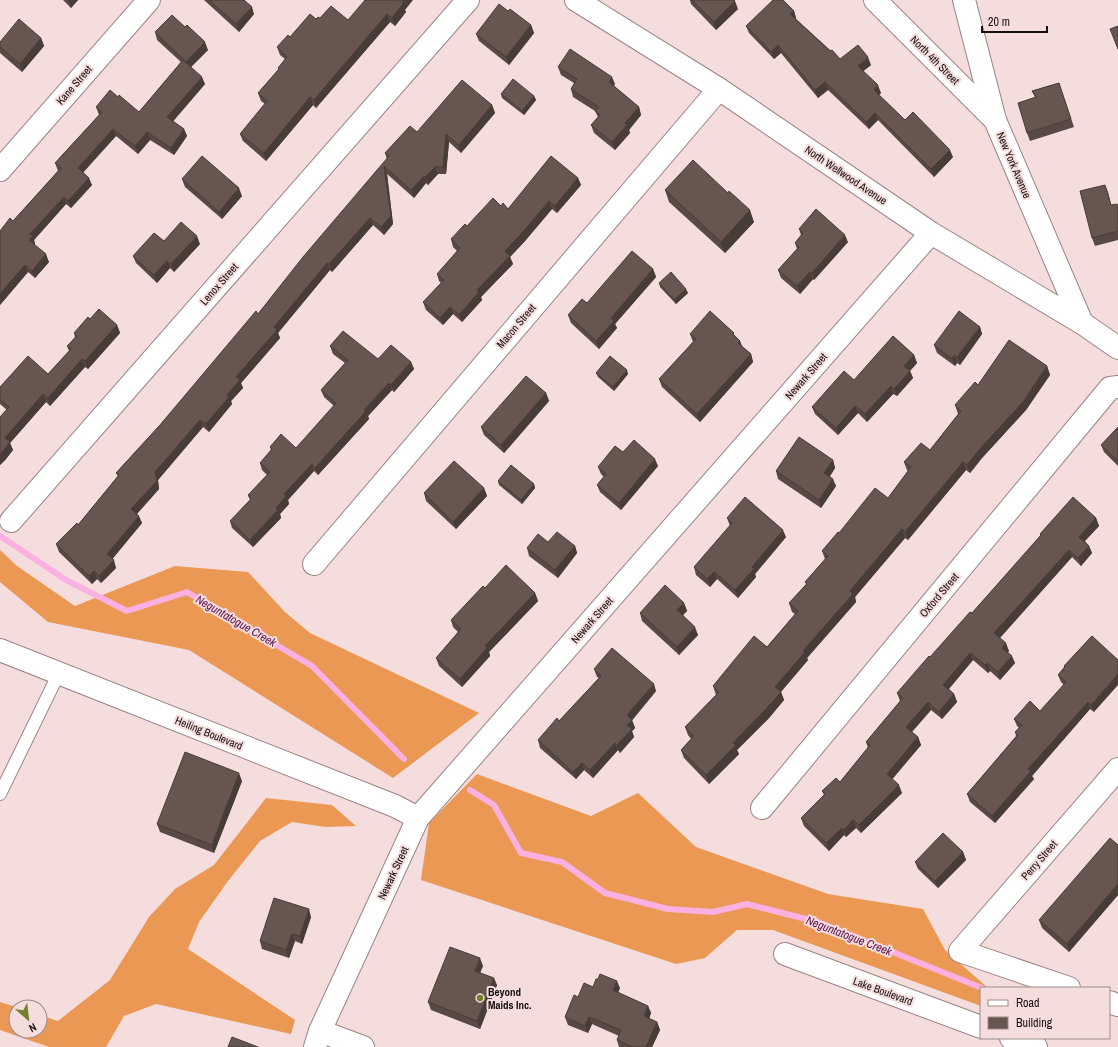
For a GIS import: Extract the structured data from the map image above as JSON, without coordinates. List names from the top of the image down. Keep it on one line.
{"streets":{"street":["North 4th Street","Kane Street","New York Avenue","North Wellwood Avenue","Lenox Street","Macon Street","Newark Street","Oxford Street","Heiling Boulevard","Perry Street","Lake Boulevard"]},"crossings":[["North 4th Street","New York Avenue"],["New York Avenue","North Wellwood Avenue"],["North Wellwood Avenue","Macon Street"],["North Wellwood Avenue","Newark Street"],["Newark Street","Heiling Boulevard"]],"water":["Neguntatogue Creek"],"places":["Beyond Maids Inc."],"legend":["Road","Building"],"scale_bar":"20 m","north":"bottom right"}
